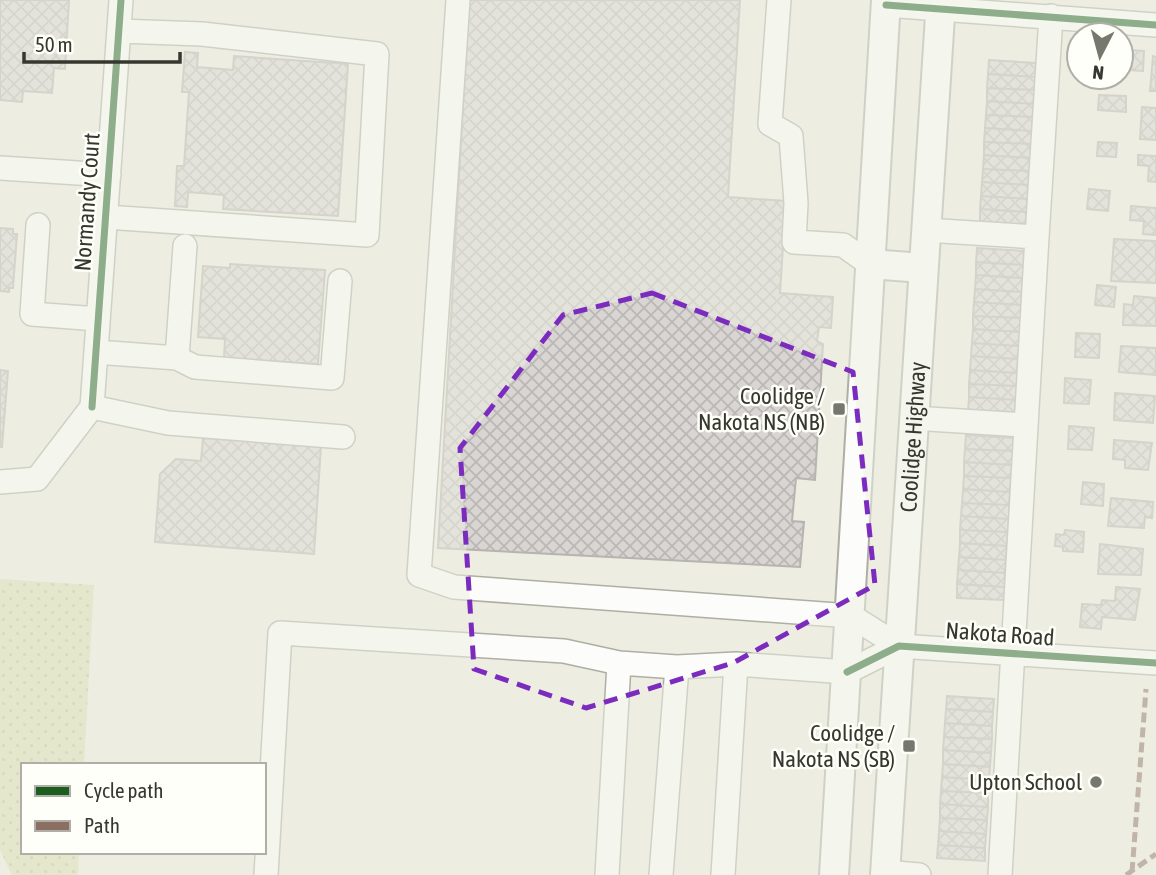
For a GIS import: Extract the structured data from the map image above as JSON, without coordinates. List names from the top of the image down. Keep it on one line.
{"streets":{"main road":["Coolidge Highway"],"street":["Normandy Court","Nakota Road"]},"crossings":[["Coolidge Highway","Nakota Road"]],"places":{"transit":["Coolidge / Nakota NS (NB)","Coolidge / Nakota NS (SB)"],"other":["Upton School"]},"legend":["Cycle path","Path"],"scale_bar":"50 m","north":"bottom"}
